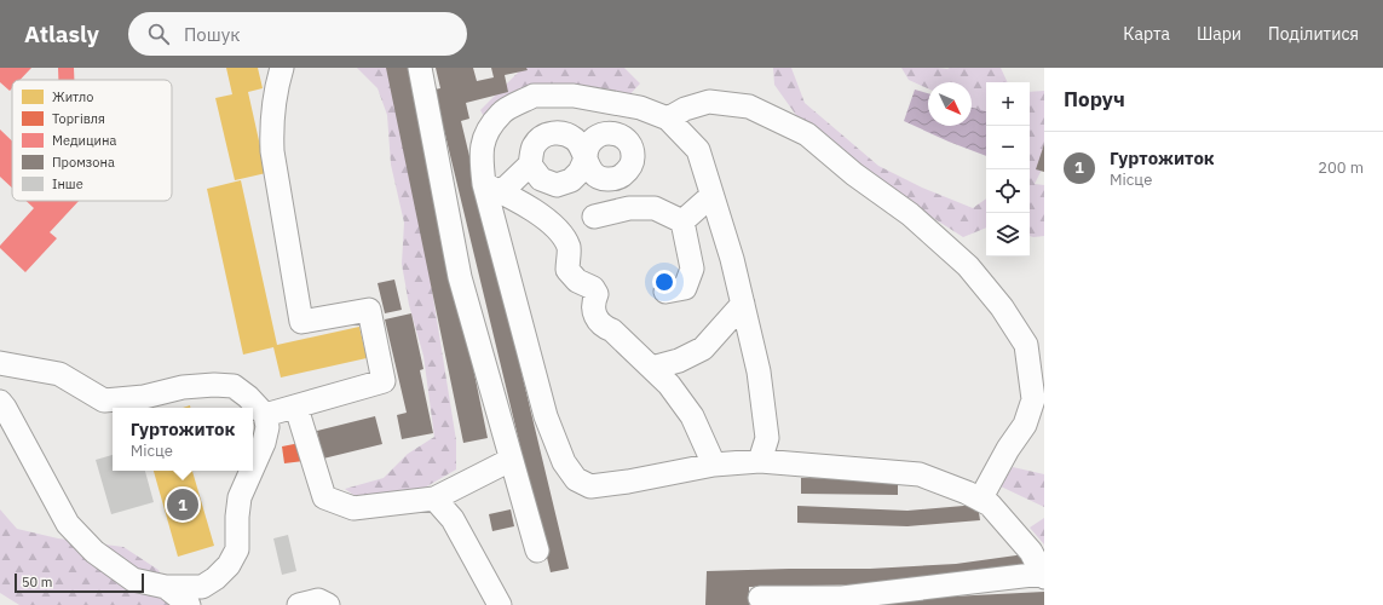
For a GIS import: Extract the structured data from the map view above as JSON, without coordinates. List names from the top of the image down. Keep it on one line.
{"legend":["Житло","Торгівля","Медицина","Промзона","Інше"],"scale_bar":"50 m","north":"bottom right","page":{"header":"Atlasly","search":"Пошук","nav":["Карта","Шари","Поділитися"],"heading":"Поруч","map_buttons":["+","−"],"list":[{"mark":"1","name":"Гуртожиток","note":"Місце","value":"200 m"}],"popup":["Гуртожиток","Місце"],"pins":"1","scale":"50 m"}}
